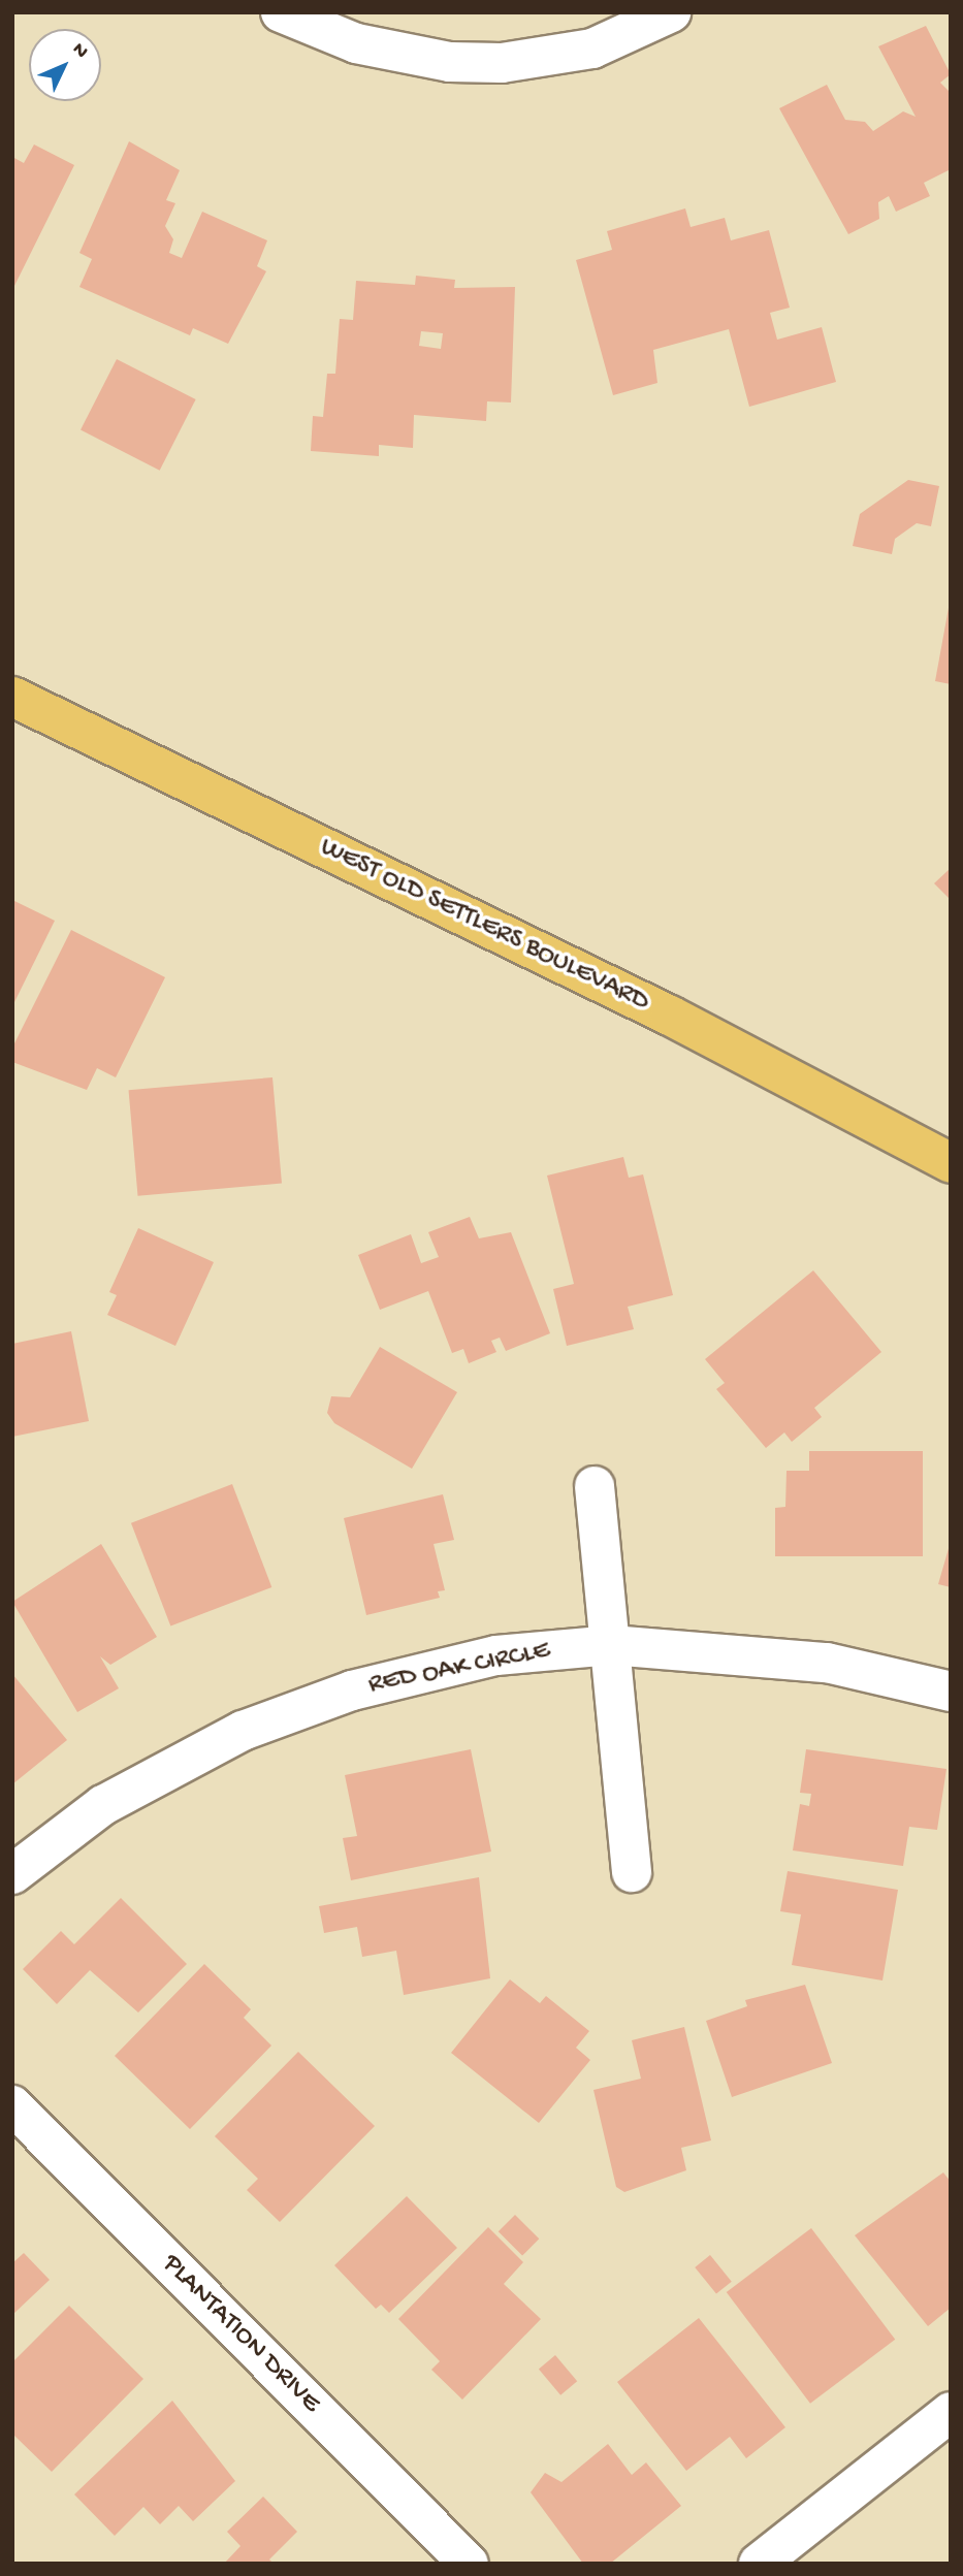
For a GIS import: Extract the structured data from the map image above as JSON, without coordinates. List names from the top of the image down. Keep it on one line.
{"streets":{"main road":["WEST OLD SETTLERS BOULEVARD"],"street":["RED OAK CIRCLE","PLANTATION DRIVE"]},"north":"top right"}
